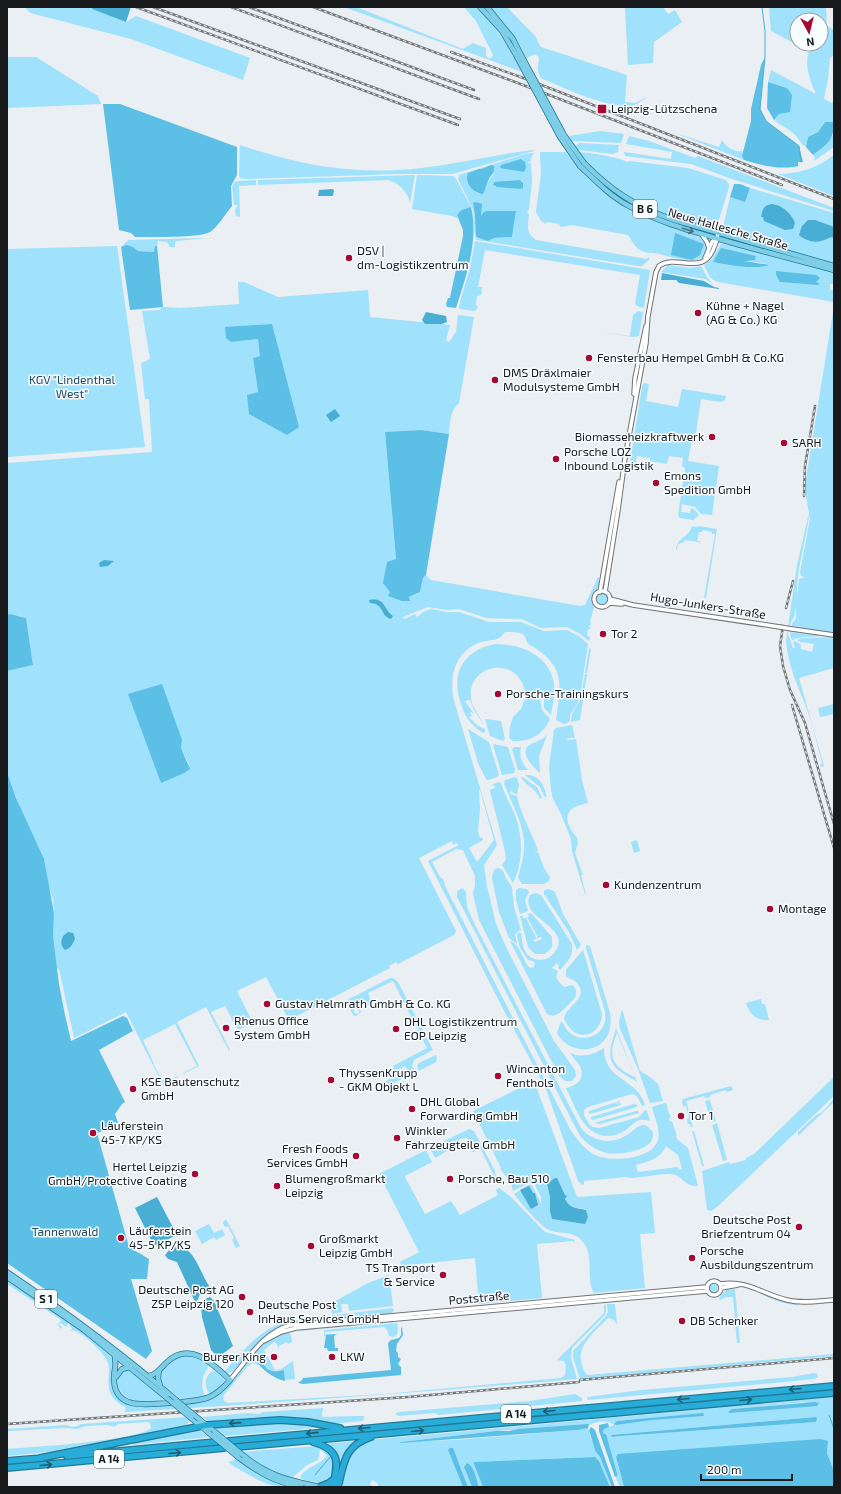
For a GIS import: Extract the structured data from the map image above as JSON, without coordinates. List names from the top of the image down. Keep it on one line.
{"streets":{"highway":["A 14"],"main road":["B 6","Neue Hallesche Straße","S 1"],"street":["Hugo-Junkers-Straße","Poststraße"]},"parks":["KGV \"Lindenthal West\"","Tannenwald"],"places":{"transit":["Leipzig-Lützschena"],"other":["DSV | dm-Logistikzentrum","Kühne + Nagel (AG & Co.) KG","Fensterbau Hempel GmbH & Co.KG","DMS Dräxlmaier Modulsysteme GmbH","Biomasseheizkraftwerk","SARH","Porsche LOZ Inbound Logistik","Emons Spedition GmbH","Tor 2","Porsche-Trainingskurs","Kundenzentrum","Montage","Gustav Helmrath GmbH & Co. KG","Rhenus Office System GmbH","DHL Logistikzentrum EOP Leipzig","Wincanton Fenthols","ThyssenKrupp - GKM Objekt L","KSE Bautenschutz GmbH","DHL Global Forwarding GmbH","Tor 1","Läuferstein 45-7 KP/KS","Winkler Fahrzeugteile GmbH","Fresh Foods Services GmbH","Hertel Leipzig GmbH/Protective Coating","Porsche, Bau 510","Blumengroßmarkt Leipzig","Deutsche Post Briefzentrum 04","Läuferstein 45-5 KP/KS","Großmarkt Leipzig GmbH","Porsche Ausbildungszentrum","TS Transport & Service","Deutsche Post AG ZSP Leipzig 120","Deutsche Post InHaus Services GmbH","DB Schenker","Burger King","LKW"]},"scale_bar":"200 m","north":"bottom"}
